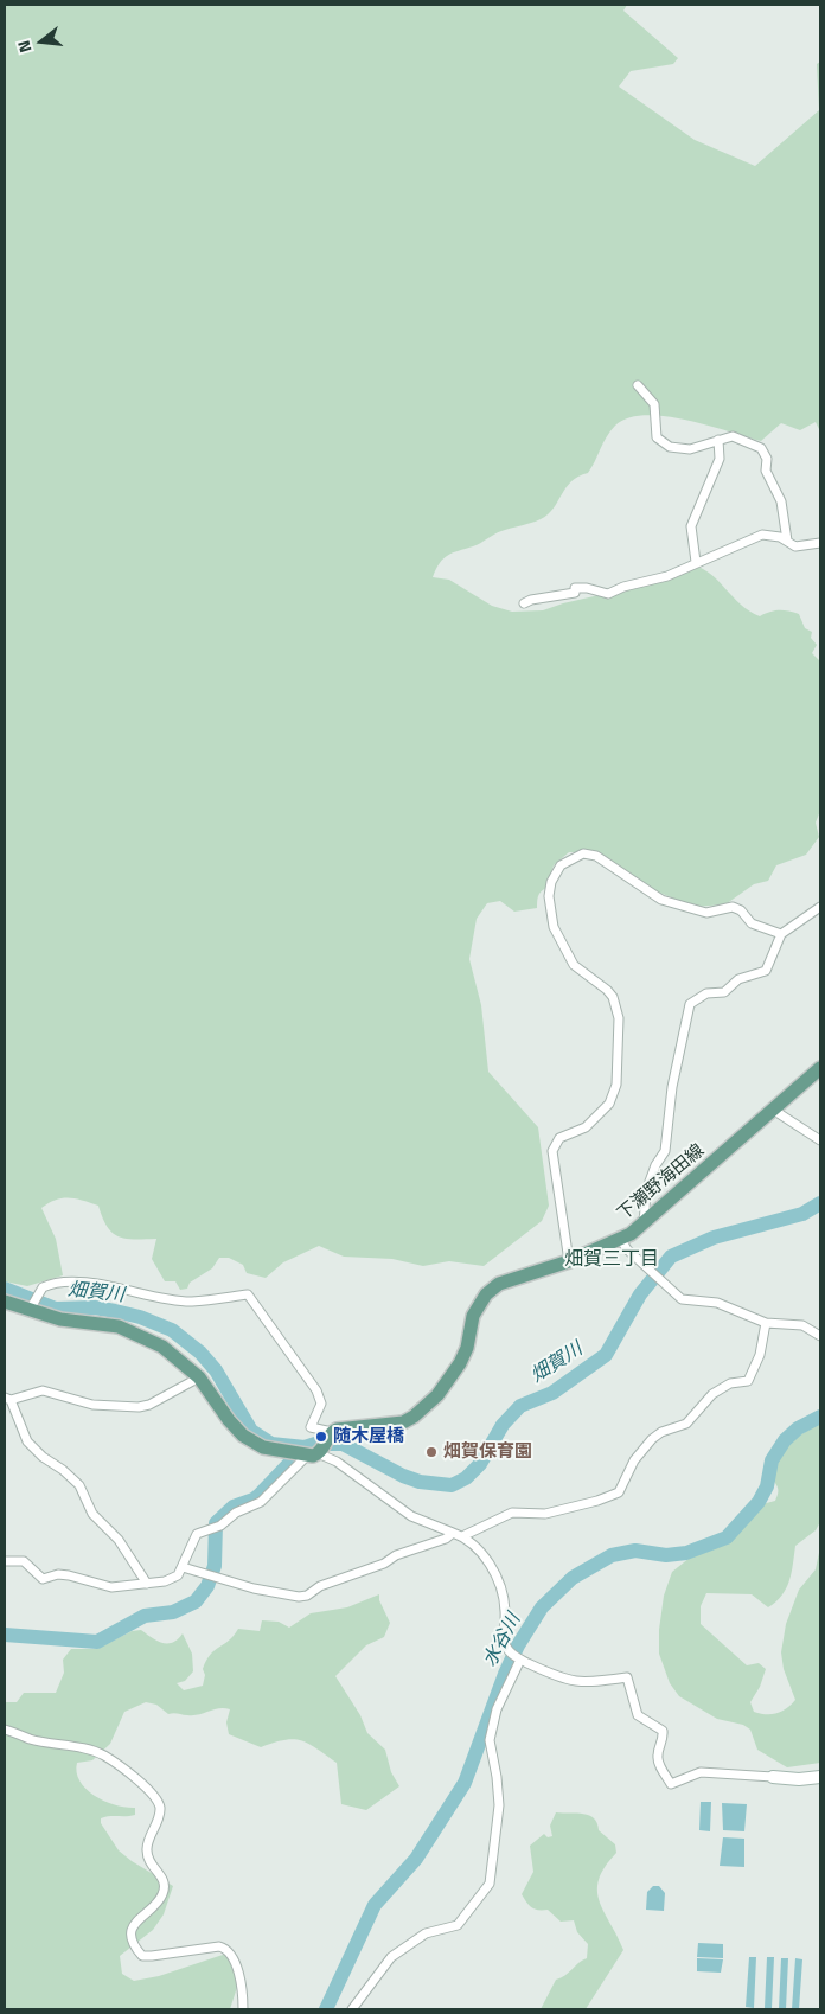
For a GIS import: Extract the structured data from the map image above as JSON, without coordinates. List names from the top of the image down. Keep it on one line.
{"streets":{"main road":["下瀬野海田線"]},"districts":["畑賀三丁目"],"water":["畑賀川","水谷川"],"places":["随木屋橋","畑賀保育園"],"north":"left"}
